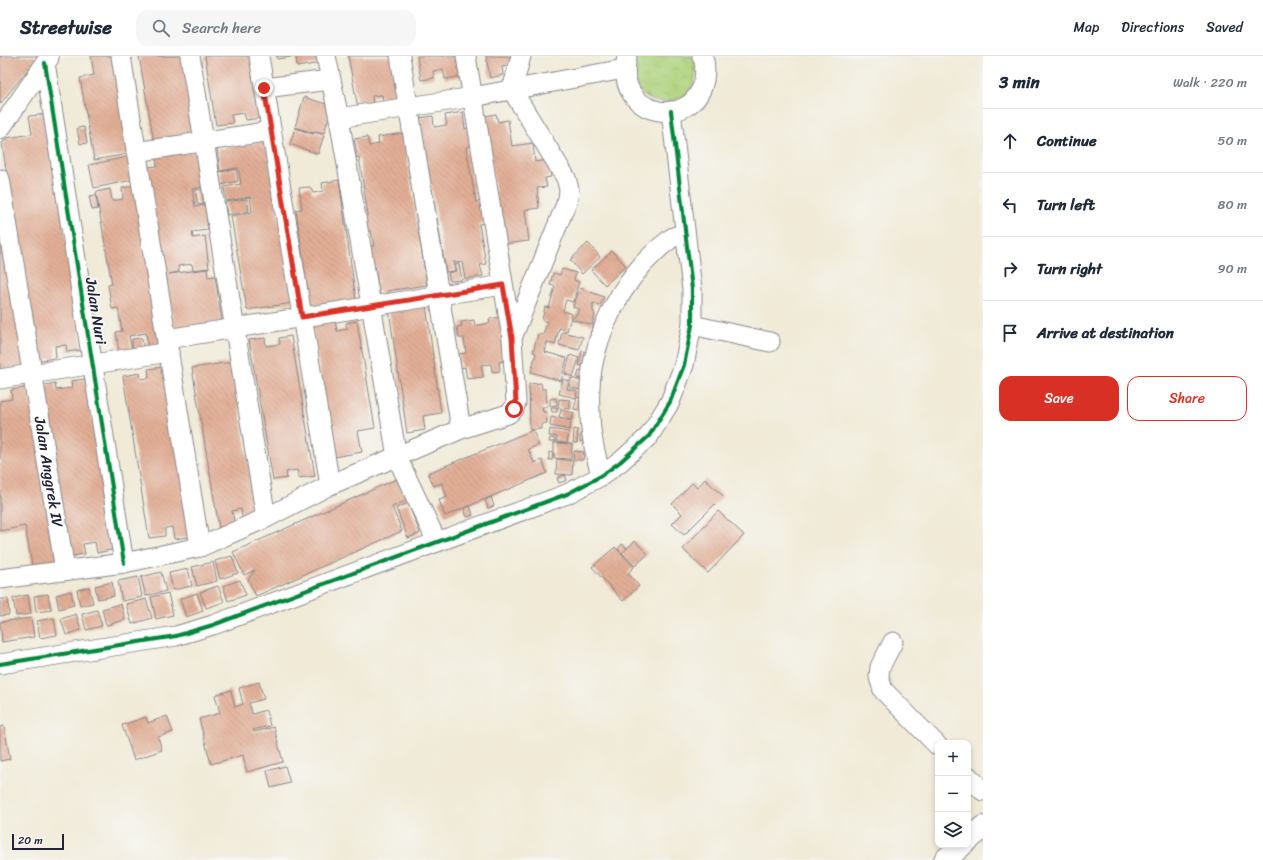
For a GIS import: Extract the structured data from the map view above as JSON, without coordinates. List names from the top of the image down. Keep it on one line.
{"streets":{"street":["Jalan Nuri","Jalan Anggrek IV"]},"scale_bar":"20 m","page":{"header":"Streetwise","search":"Search here","nav":["Map","Directions","Saved"],"heading":["3 min","Walk · 220 m"],"list":[["Continue","50 m"],["Turn left","80 m"],["Turn right","90 m"],"Arrive at destination"],"buttons":["Save","Share"],"map_buttons":["+","−"],"scale":"20 m"}}
